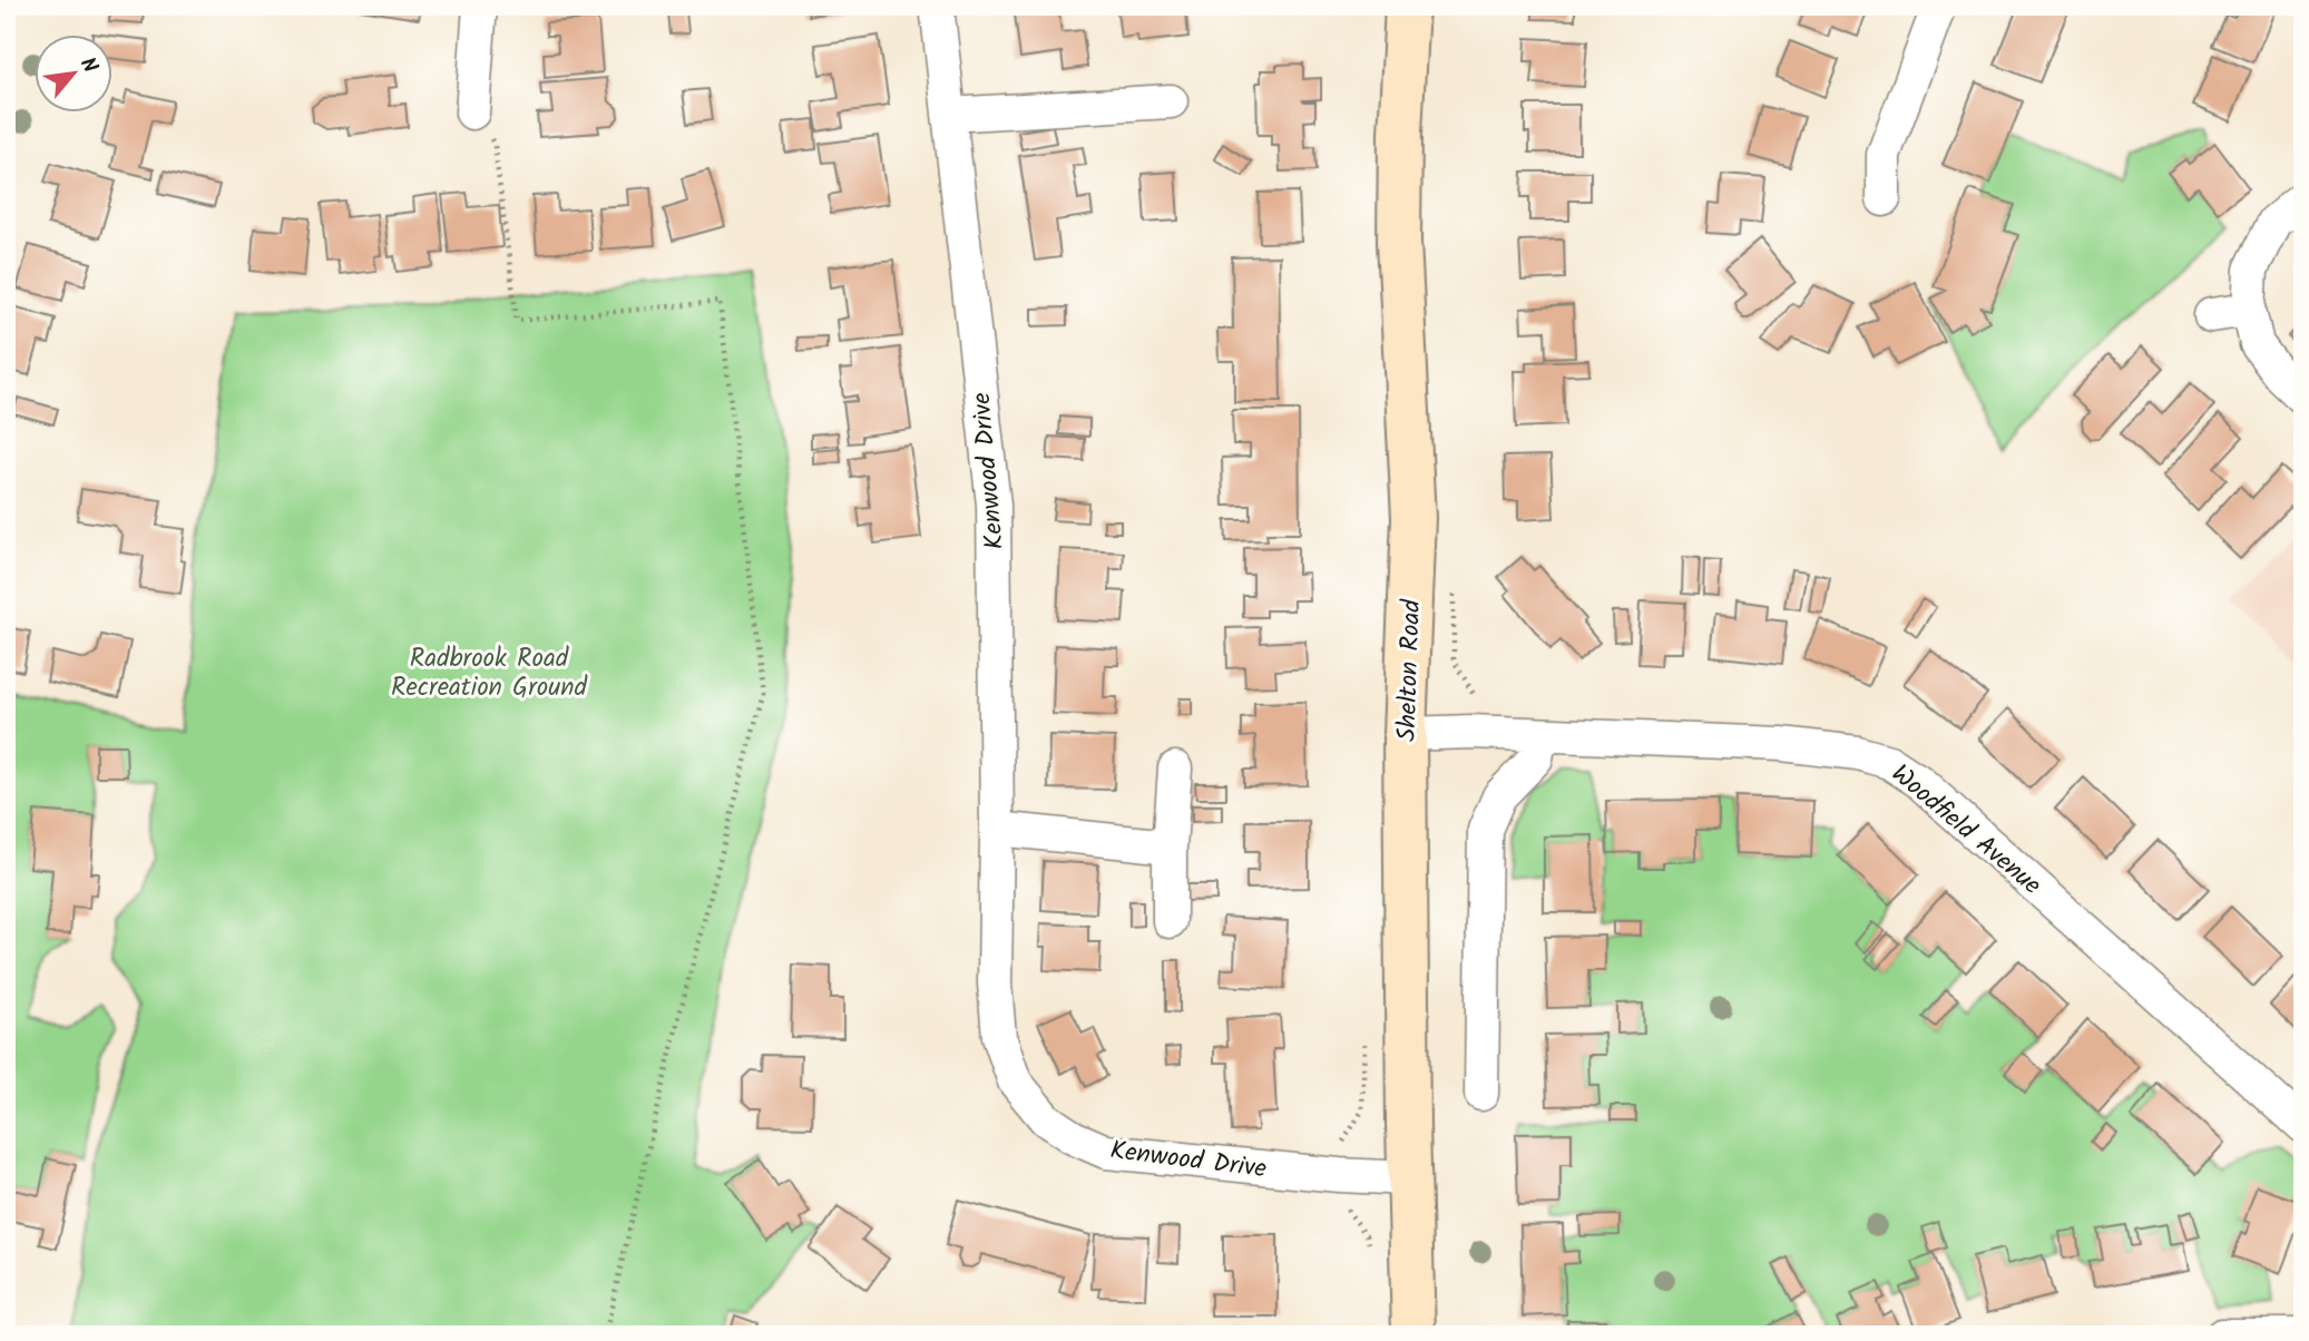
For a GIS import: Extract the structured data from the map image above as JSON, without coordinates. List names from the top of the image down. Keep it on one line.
{"streets":{"main road":["Shelton Road"],"street":["Kenwood Drive","Woodfield Avenue"]},"crossings":[["Kenwood Drive","Shelton Road"],["Shelton Road","Woodfield Avenue"]],"parks":["Radbrook Road Recreation Ground"],"north":"top right"}
